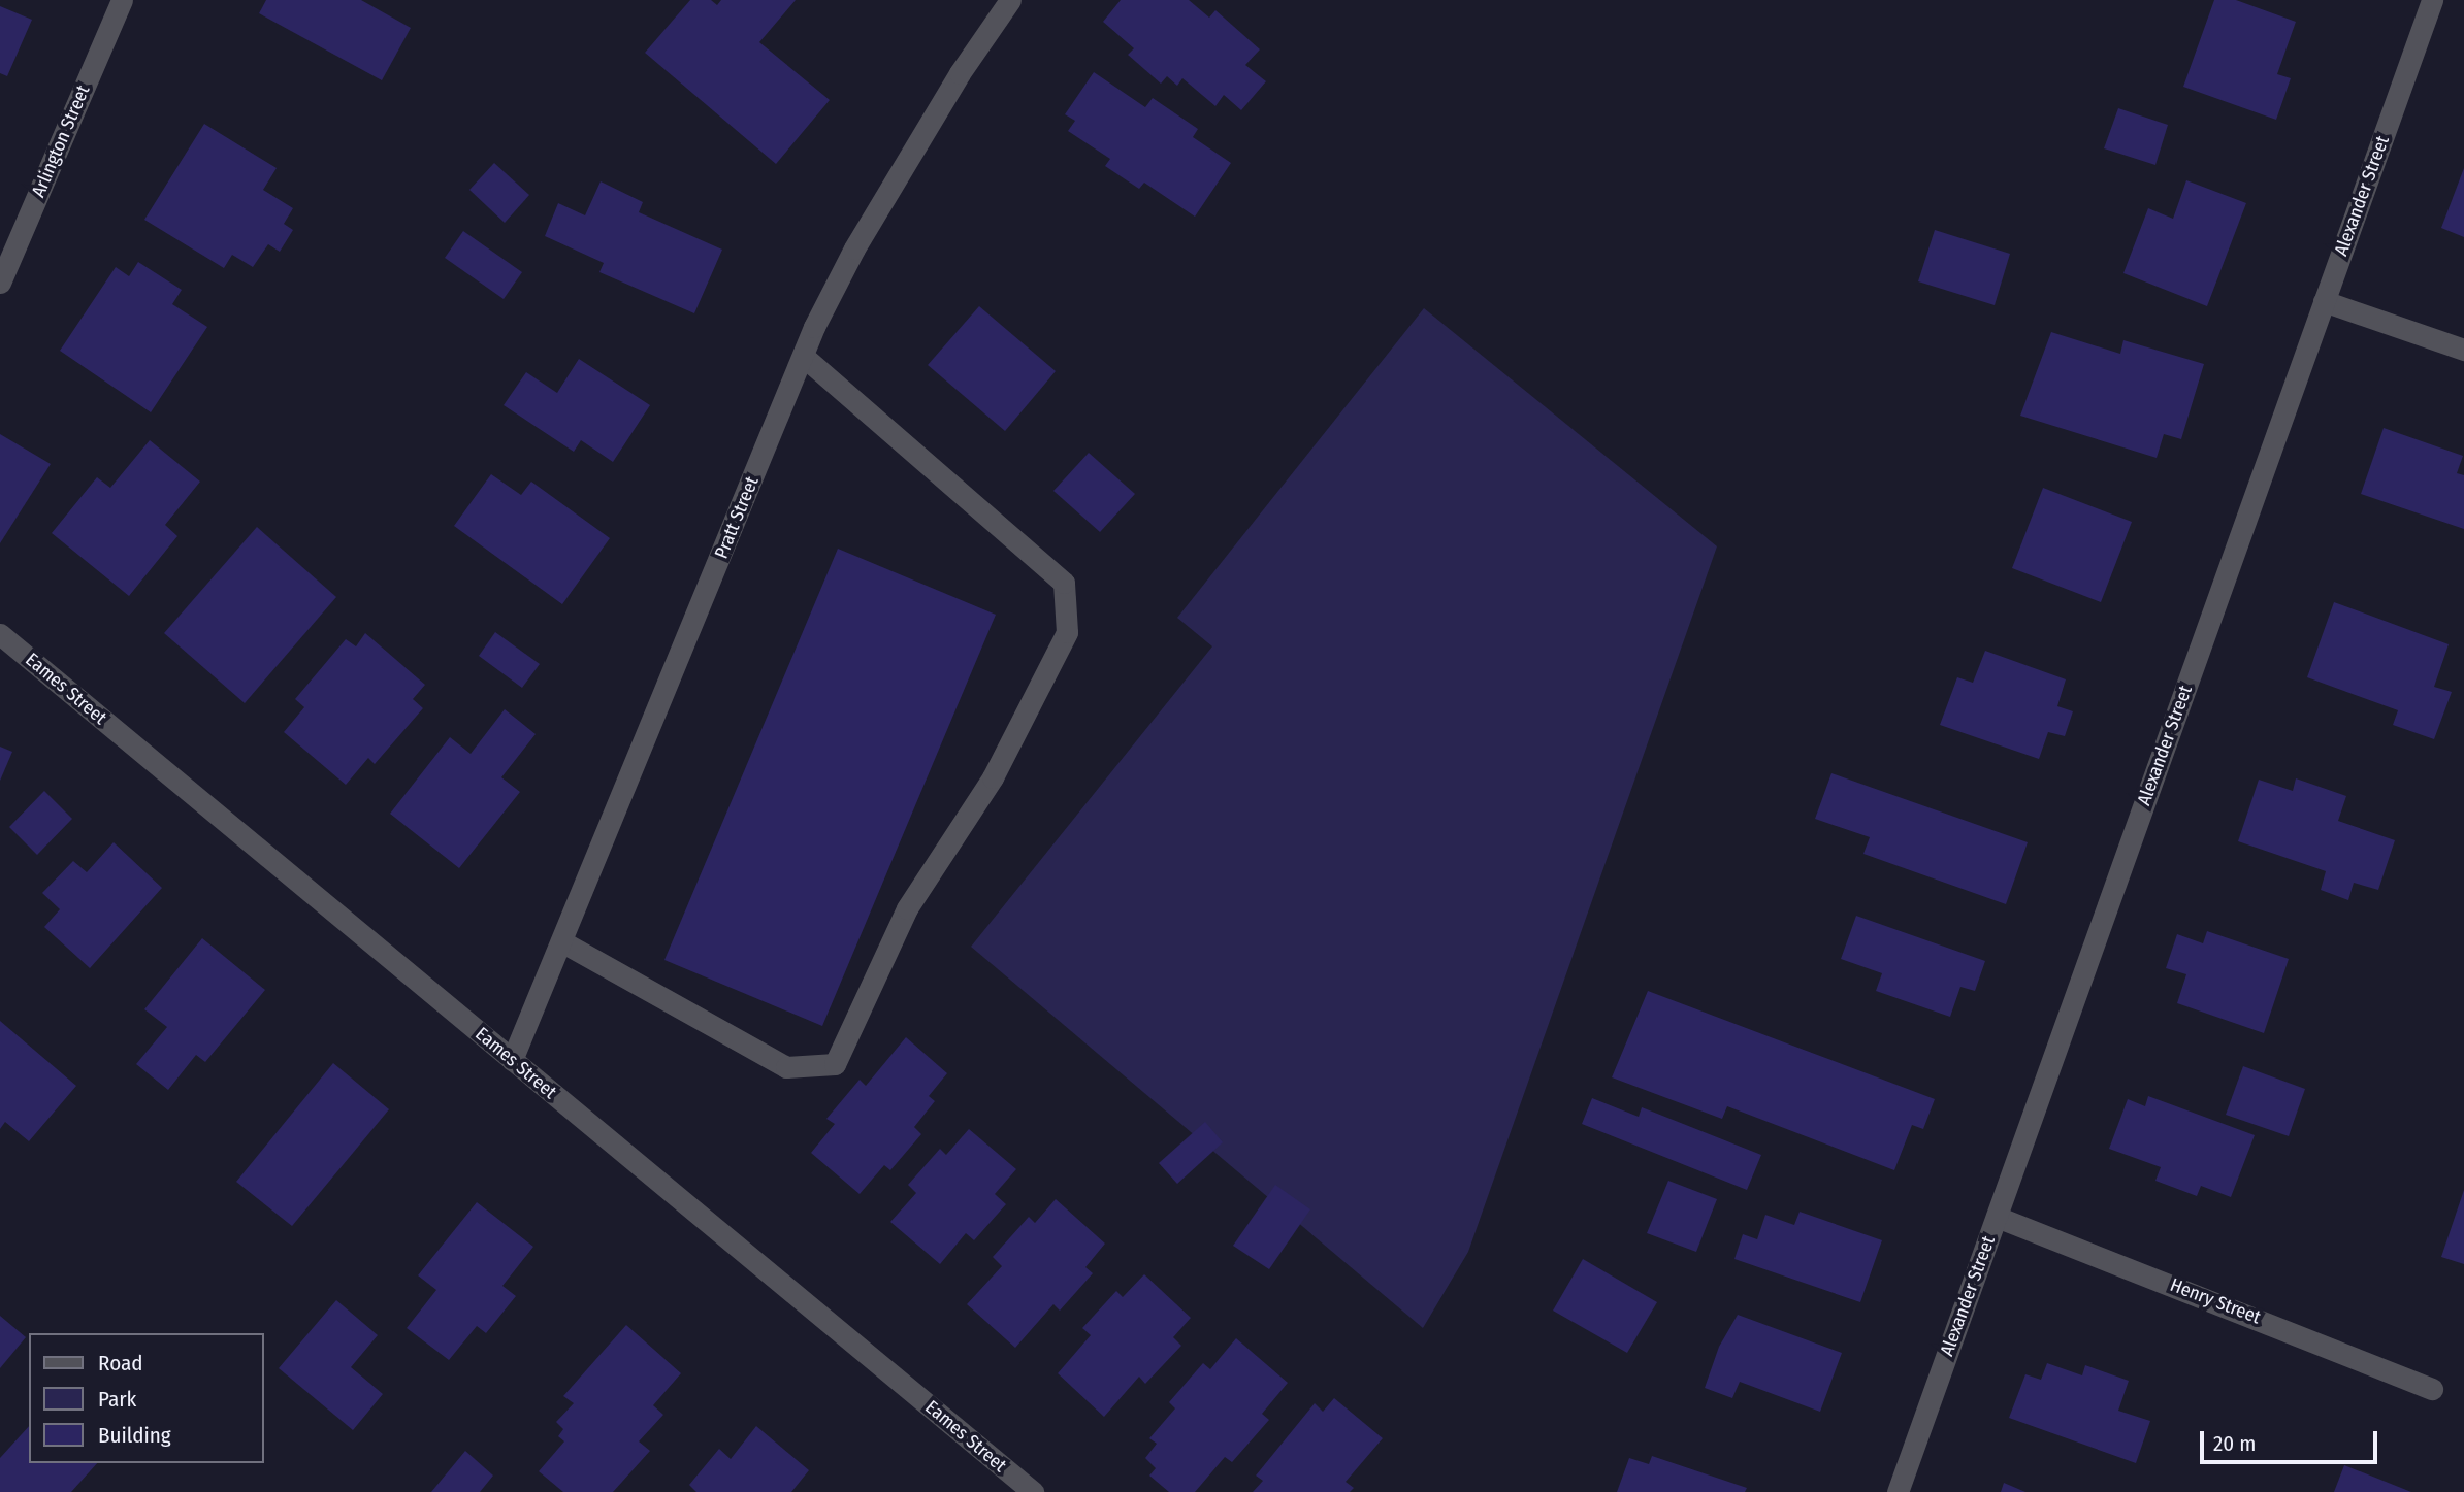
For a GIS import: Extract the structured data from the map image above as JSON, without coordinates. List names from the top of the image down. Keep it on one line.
{"streets":{"street":["Arlington Street","Alexander Street","Pratt Street","Eames Street","Henry Street"]},"crossings":[["Alexander Street","Henry Street"],["Pratt Street","Eames Street"]],"legend":["Road","Park","Building"],"scale_bar":"20 m"}
